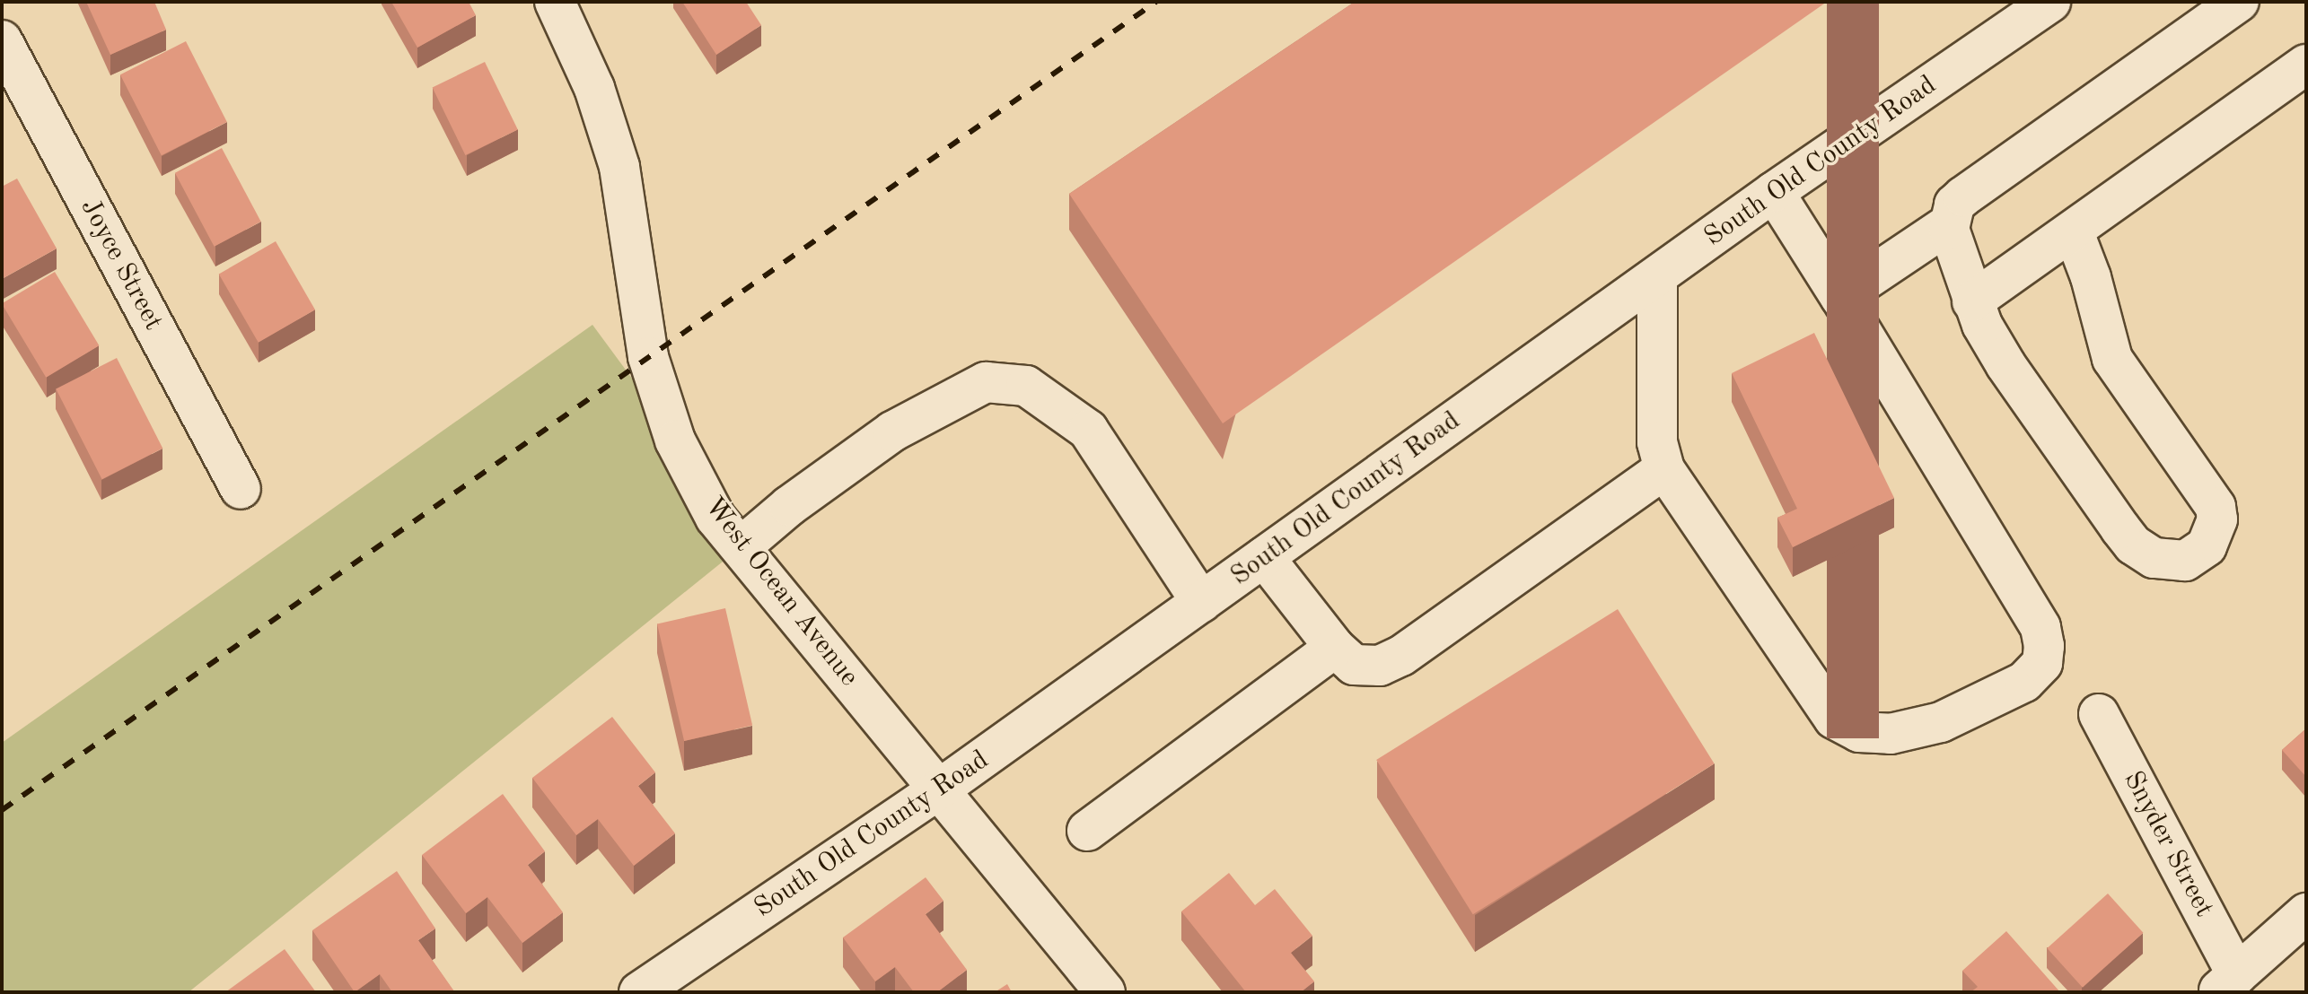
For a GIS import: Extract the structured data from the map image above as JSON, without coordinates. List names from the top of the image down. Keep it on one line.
{"streets":{"street":["South Old County Road","Joyce Street","West Ocean Avenue","Snyder Street"]},"crossings":[["South Old County Road","West Ocean Avenue"]]}
